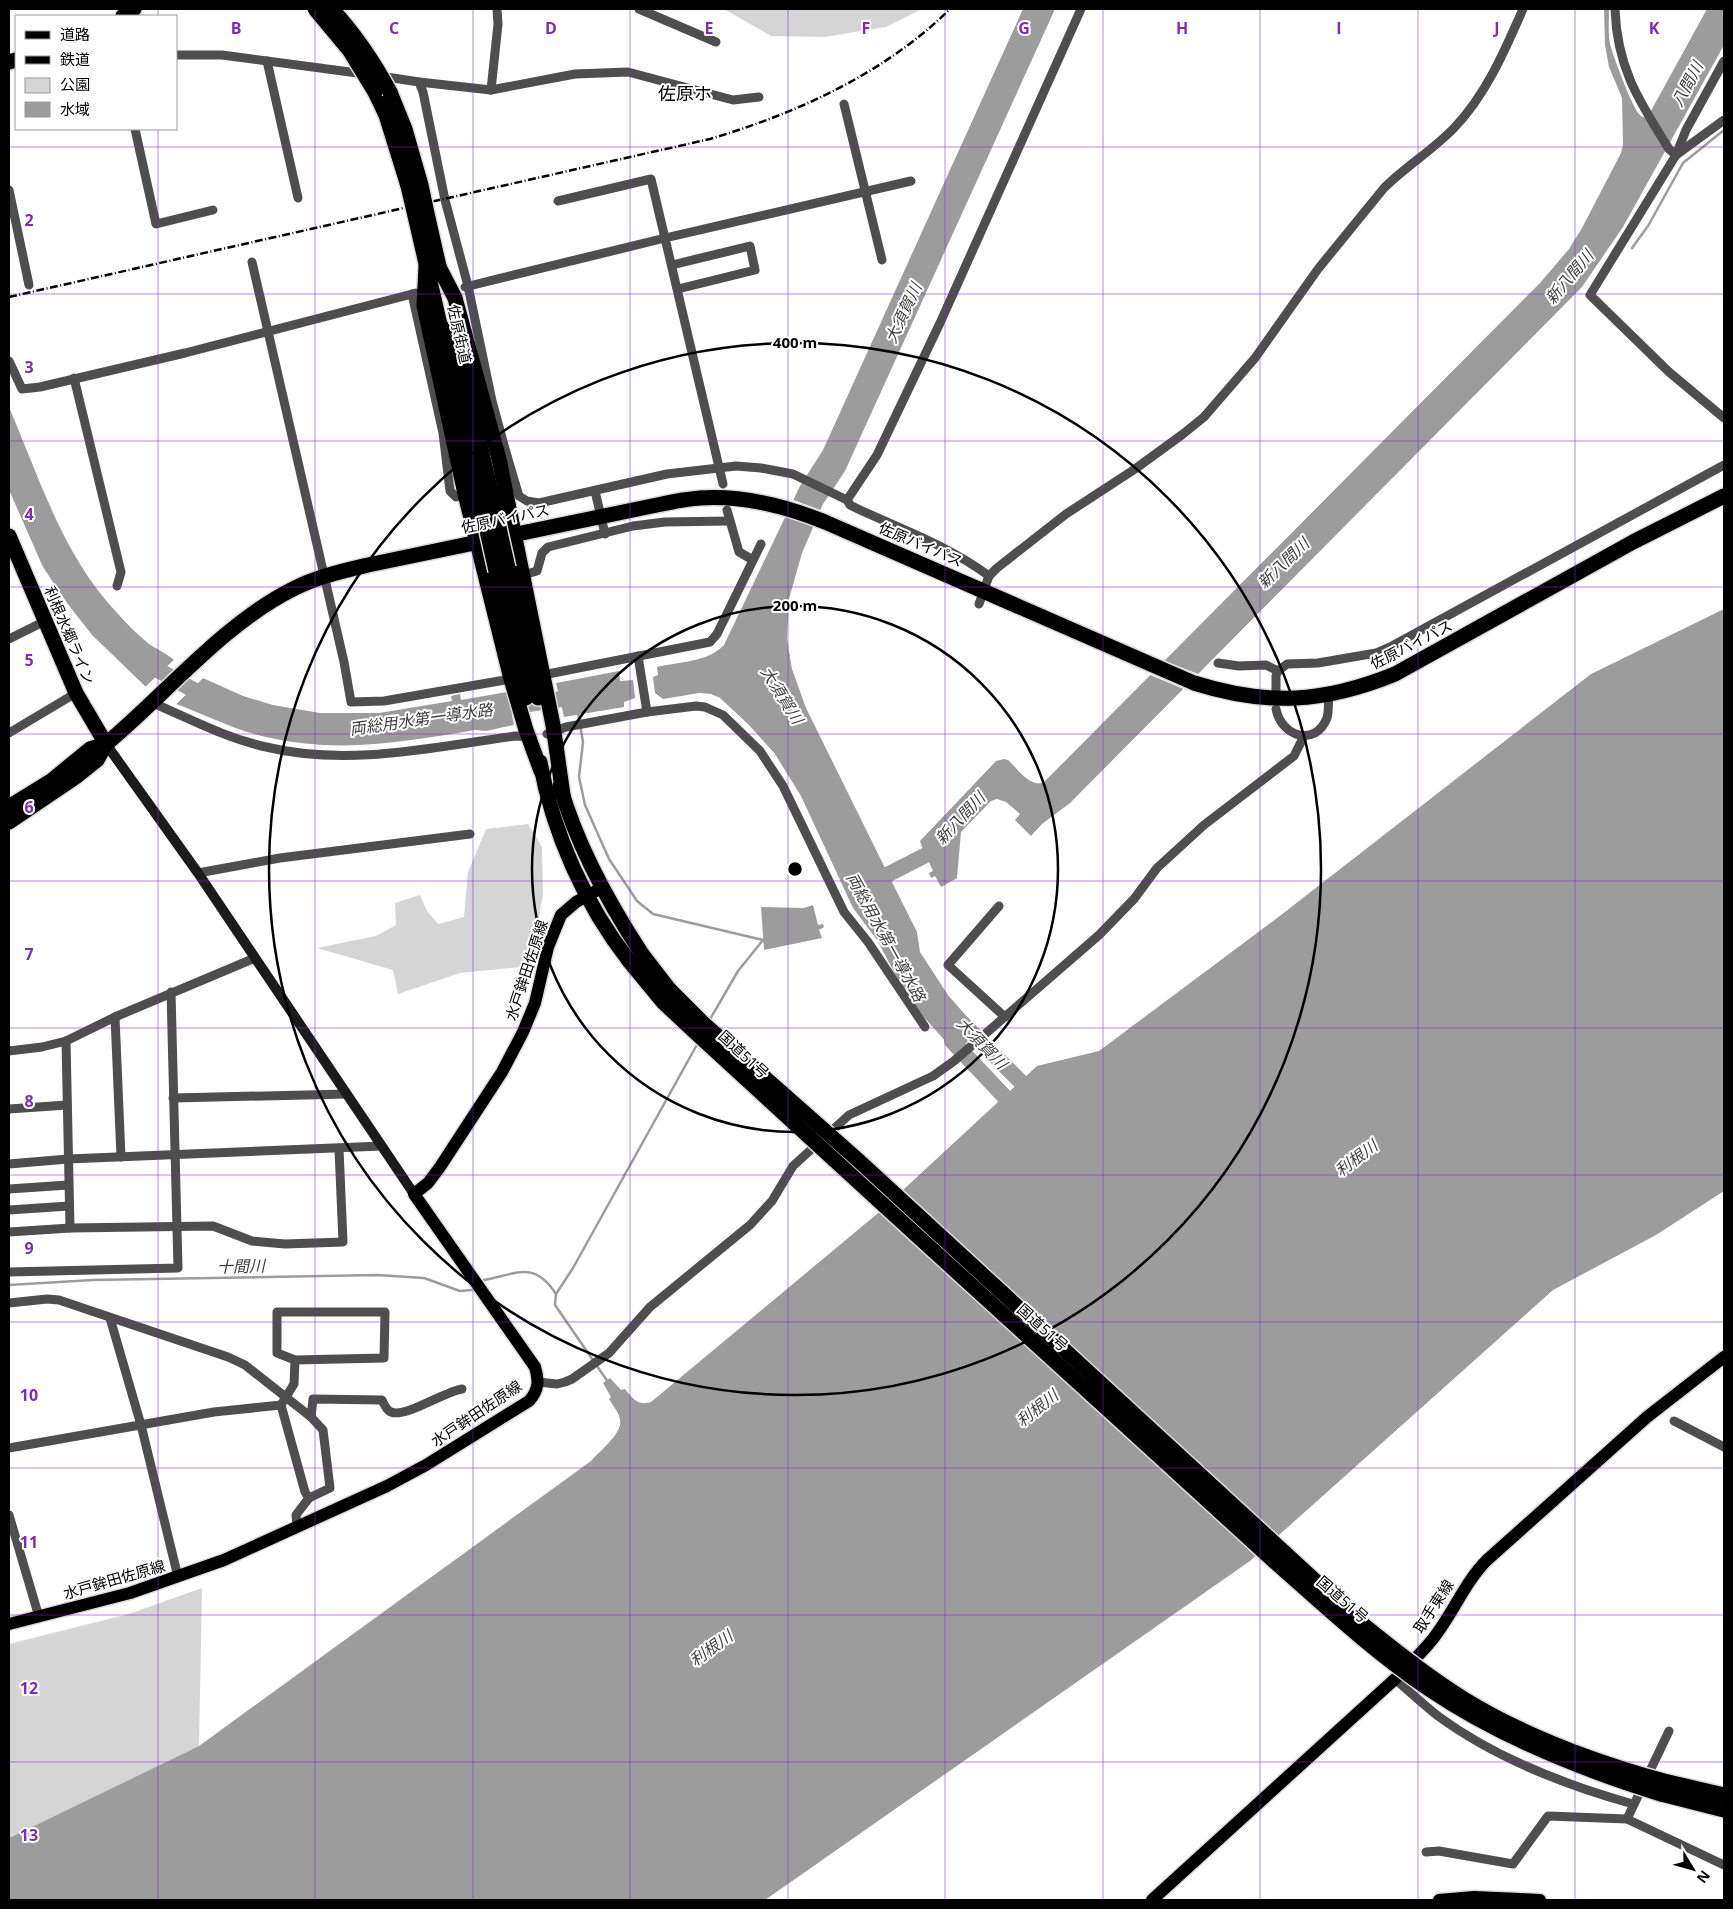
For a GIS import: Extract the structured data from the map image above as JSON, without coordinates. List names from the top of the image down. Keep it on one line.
{"streets":{"highway":["佐原街道","佐原バイパス","利根水郷ライン","国道51号"],"main road":["水戸鉾田佐原線","取手東線"]},"crossings":[["佐原バイパス","利根水郷ライン"],["水戸鉾田佐原線","国道51号"]],"districts":["佐原ホ"],"water":["八間川","新八間川","大須賀川","両総用水第一導水路","利根川","十間川"],"legend":["道路","鉄道","公園","水域"],"north":"bottom right","grid":{"columns":["B","C","D","E","F","G","H","I","J","K"],"rows":["2","3","4","5","6","7","8","9","10","11","12","13"]},"rings":["400 m","200 m"]}
